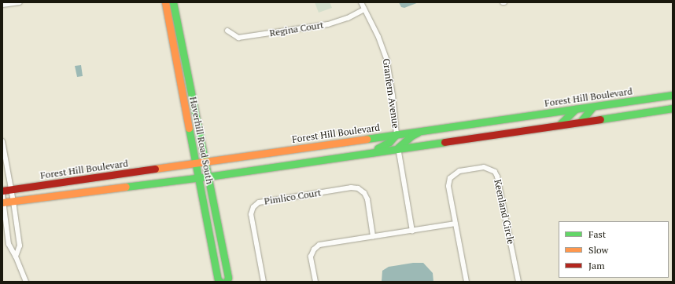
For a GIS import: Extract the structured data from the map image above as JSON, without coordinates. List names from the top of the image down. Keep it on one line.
{"streets":{"main road":["Forest Hill Boulevard","Haverhill Road South"],"street":["Regina Court","Granfern Avenue","Pimlico Court","Keenland Circle"]},"crossings":[["Regina Court","Granfern Avenue"],["Granfern Avenue","Forest Hill Boulevard"],["Forest Hill Boulevard","Haverhill Road South"]],"legend":["Fast","Slow","Jam"]}
